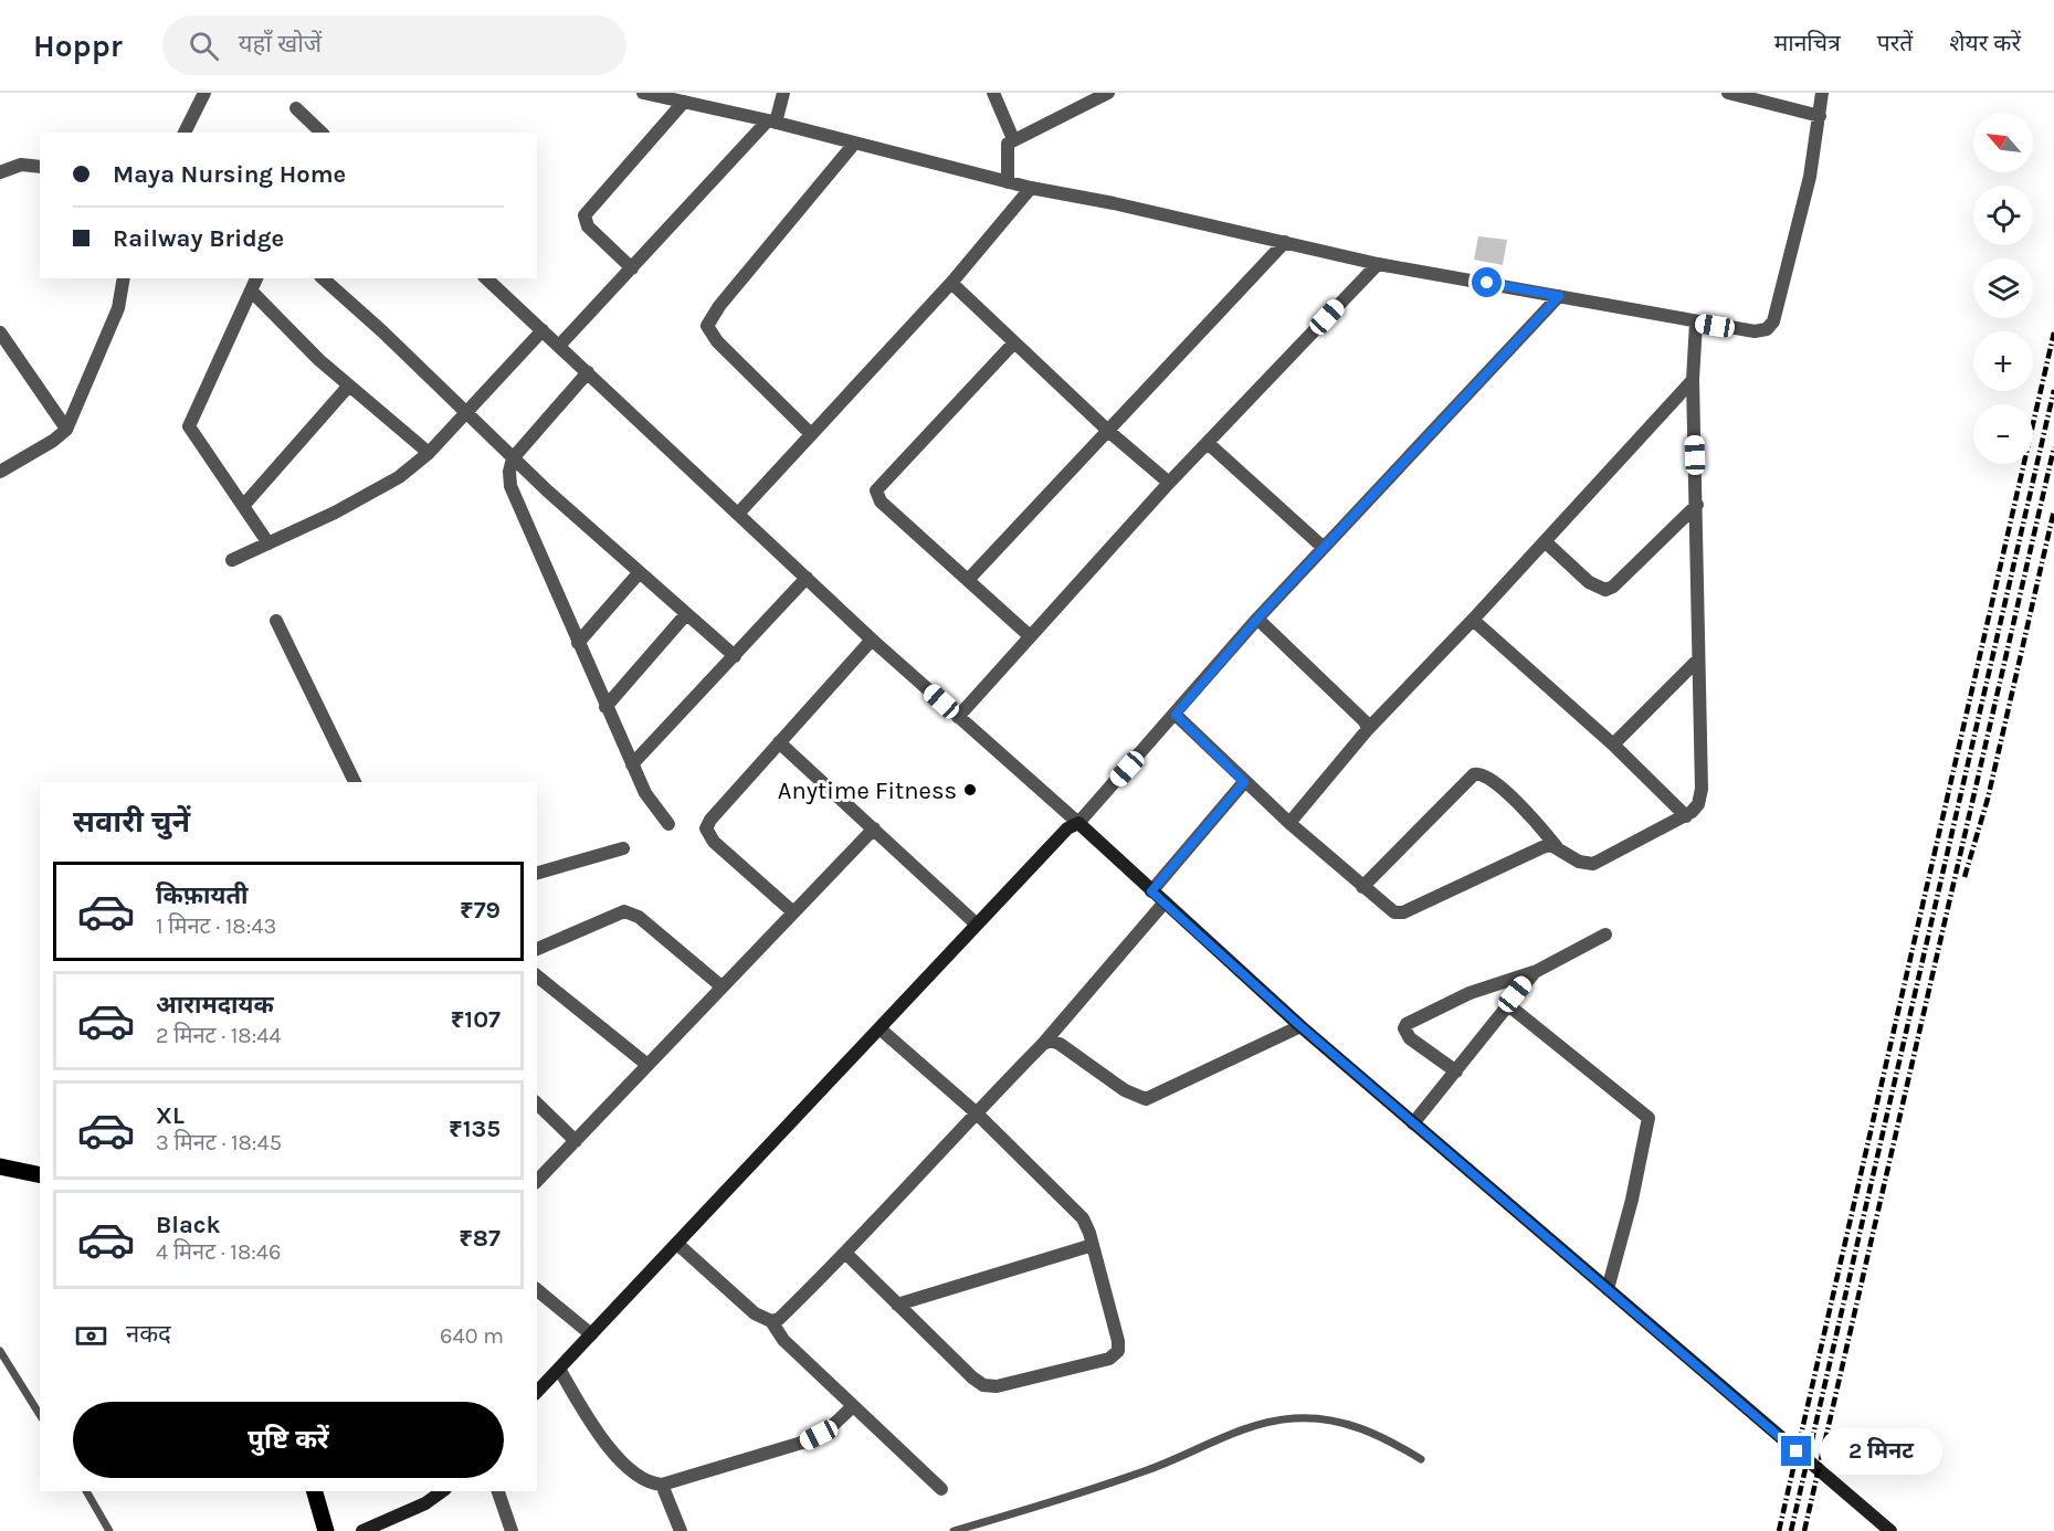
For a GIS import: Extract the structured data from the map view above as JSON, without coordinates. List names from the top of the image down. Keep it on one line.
{"places":["Anytime Fitness"],"north":"top left","page":{"header":"Hoppr","search":"यहाँ खोजें","nav":["मानचित्र","परतें","शेयर करें"],"map_buttons":["+","−"],"banner":["Maya Nursing Home","Railway Bridge"],"heading":"सवारी चुनें","list":[{"name":"किफ़ायती","note":"1 मिनट · 18:43","value":"₹79"},{"name":"आरामदायक","note":"2 मिनट · 18:44","value":"₹107"},{"name":"XL","note":"3 मिनट · 18:45","value":"₹135"},{"name":"Black","note":"4 मिनट · 18:46","value":"₹87"}],"pay":["नकद","640 m"],"buttons":"पुष्टि करें","bubble":"2 मिनट"}}
